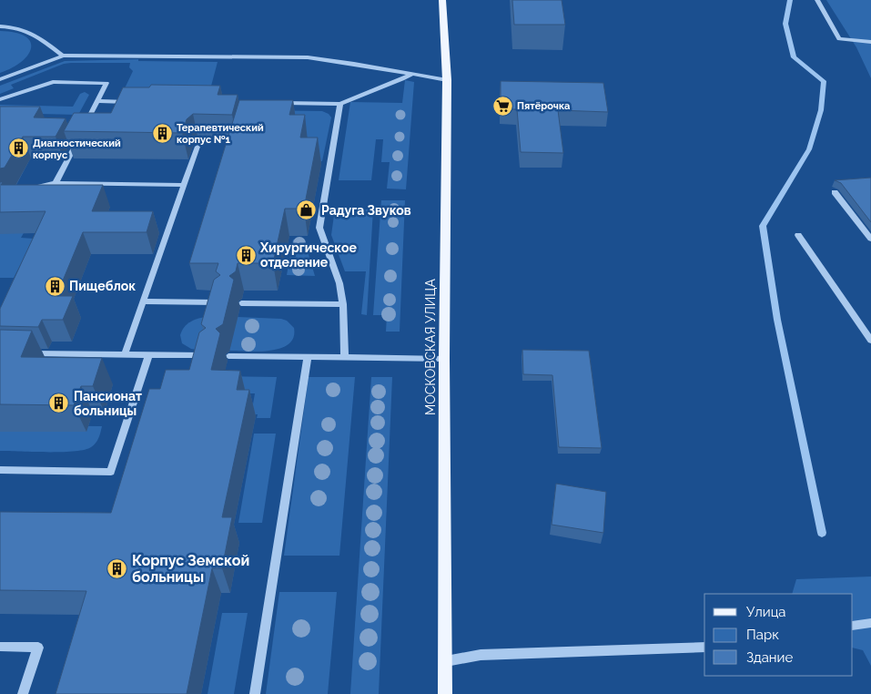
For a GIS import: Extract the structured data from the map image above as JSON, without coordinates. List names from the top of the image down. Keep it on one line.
{"streets":{"main road":["МОСКОВСКАЯ УЛИЦА"]},"places":{"supermarket":["Пятёрочка"],"building":["Терапевтический корпус №1","Диагностический корпус","Хирургическое отделение","Пищеблок","Пансионат больницы","Корпус Земской больницы"],"shop":["Радуга Звуков"]},"legend":["Улица","Парк","Здание"]}
